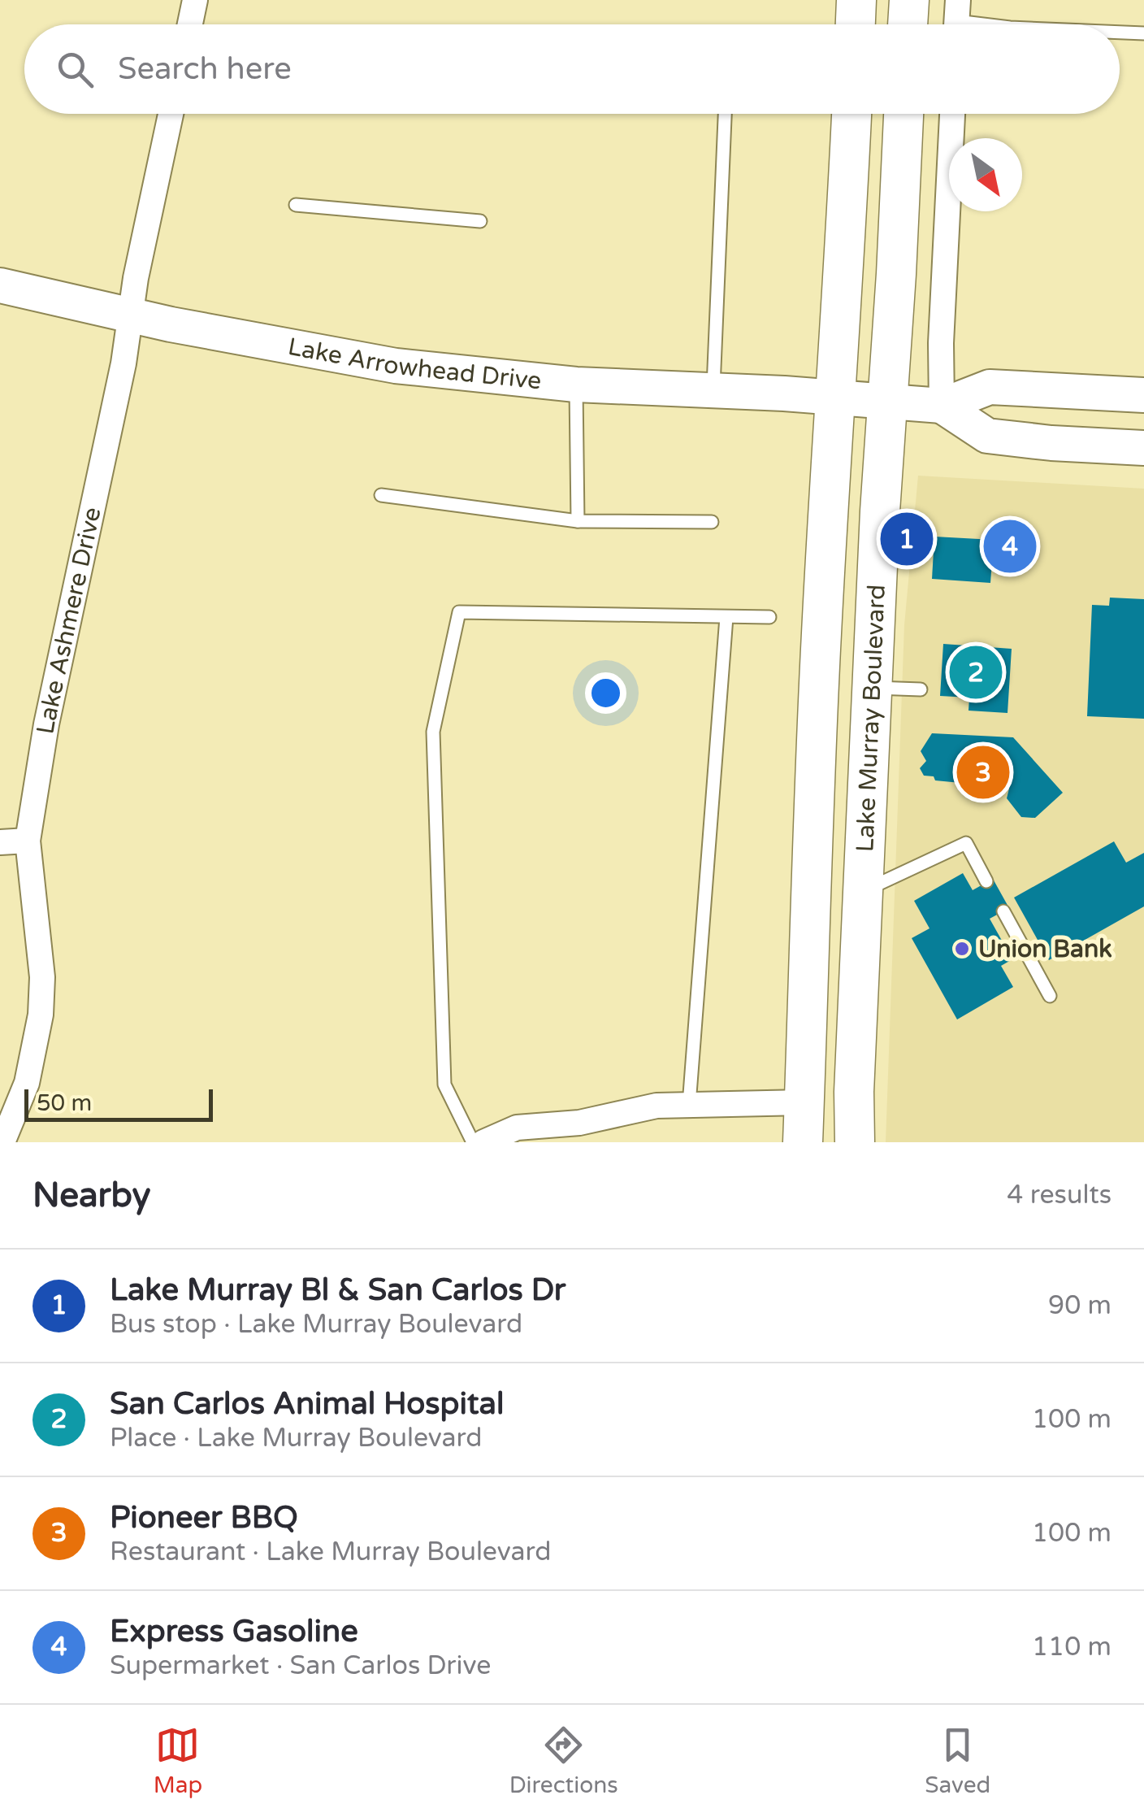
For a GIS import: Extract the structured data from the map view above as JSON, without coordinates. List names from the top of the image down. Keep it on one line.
{"streets":{"main road":["Lake Murray Boulevard"],"street":["Lake Arrowhead Drive","Lake Ashmere Drive"]},"crossings":[["Lake Arrowhead Drive","Lake Ashmere Drive"],["Lake Arrowhead Drive","Lake Murray Boulevard"]],"places":["Union Bank"],"scale_bar":"50 m","north":"bottom right","page":{"search":"Search here","pins":["1","4","2","3"],"scale":"50 m","heading":["Nearby","4 results"],"list":[{"mark":"1","name":"Lake Murray Bl & San Carlos Dr","note":"Bus stop · Lake Murray Boulevard","value":"90 m"},{"mark":"2","name":"San Carlos Animal Hospital","note":"Place · Lake Murray Boulevard","value":"100 m"},{"mark":"3","name":"Pioneer BBQ","note":"Restaurant · Lake Murray Boulevard","value":"100 m"},{"mark":"4","name":"Express Gasoline","note":"Supermarket · San Carlos Drive","value":"110 m"}],"nav":["Map","Directions","Saved"]}}
